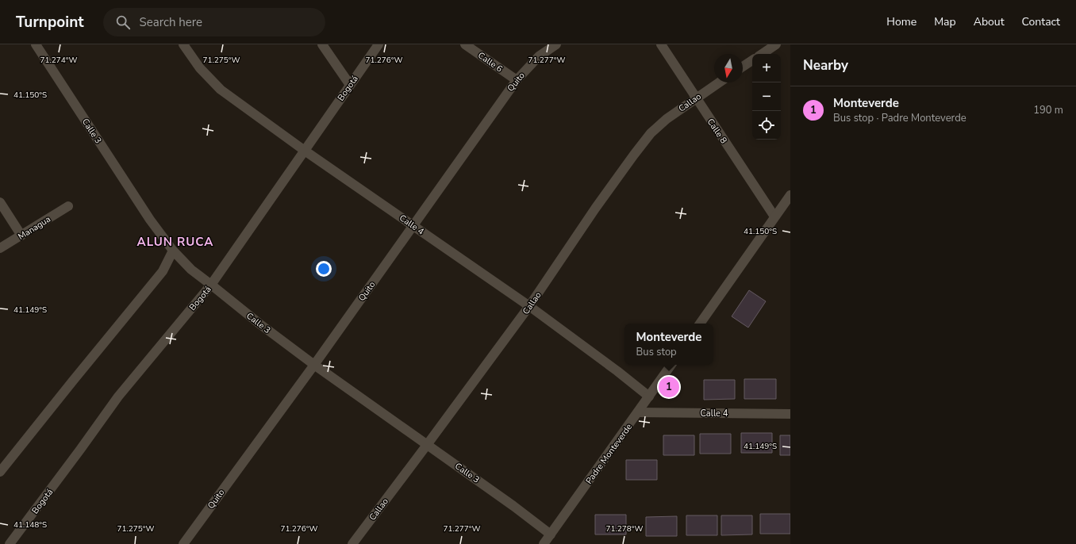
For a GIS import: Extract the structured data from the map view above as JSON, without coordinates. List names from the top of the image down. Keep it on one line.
{"streets":{"street":["Calle 6","Quito","Bogotá","Callao","Calle 3","Calle 8","Calle 4","Managua","Padre Monteverde"]},"crossings":[["Calle 6","Quito"],["Quito","Calle 3"],["Quito","Calle 4"],["Bogotá","Calle 3"],["Bogotá","Calle 4"],["Callao","Calle 3"],["Callao","Calle 8"],["Callao","Calle 4"],["Calle 3","Padre Monteverde"],["Calle 4","Padre Monteverde"]],"districts":["ALUN RUCA"],"north":"bottom","page":{"header":"Turnpoint","search":"Search here","nav":["Home","Map","About","Contact"],"heading":"Nearby","map_buttons":["+","−"],"list":[{"mark":"1","name":"Monteverde","note":"Bus stop · Padre Monteverde","value":"190 m"}],"popup":["Monteverde","Bus stop"],"pins":"1"},"coordinates":["71.274°W","71.275°W","71.276°W","71.277°W","41.150°S","41.149°S","41.148°S","71.278°W"]}
